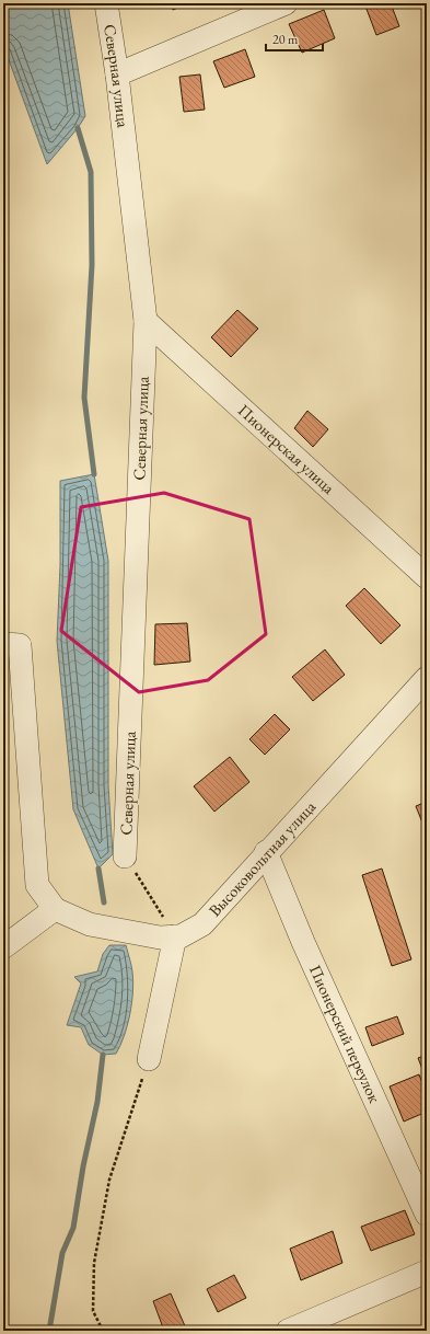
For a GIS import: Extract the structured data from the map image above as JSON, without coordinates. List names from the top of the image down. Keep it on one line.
{"streets":{"street":["Северная улица","Пионерская улица","Высоковольтная улица","Пионерский переулок"]},"crossings":[["Северная улица","Пионерская улица"],["Высоковольтная улица","Пионерский переулок"]],"scale_bar":"20 m"}
